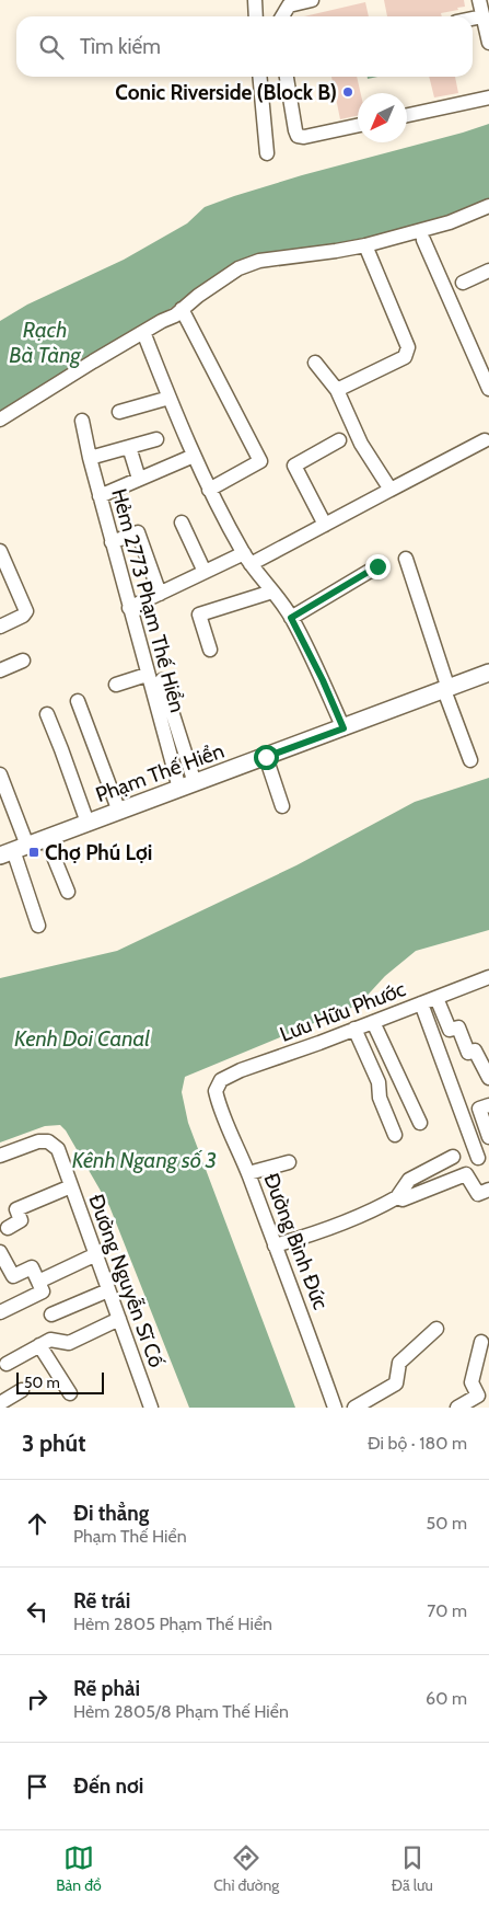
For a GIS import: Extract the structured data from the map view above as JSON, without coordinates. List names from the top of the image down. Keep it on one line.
{"streets":{"main road":["Phạm Thế Hiển"],"street":["Hẻm 2773 Phạm Thế Hiển","Lưu Hữu Phước","Đường Bình Đức","Đường Nguyễn Sĩ Cố"]},"crossings":[["Hẻm 2773 Phạm Thế Hiển","Phạm Thế Hiển"],["Lưu Hữu Phước","Đường Bình Đức"]],"water":["Rạch Bà Tàng","Kenh Doi Canal","Kênh Ngang số 3"],"places":{"other":["Conic Riverside (Block B)"],"transit":["Chợ Phú Lợi"]},"scale_bar":"50 m","north":"bottom left","page":{"search":"Tìm kiếm","scale":"50 m","heading":["3 phút","Đi bộ · 180 m"],"list":[["Đi thẳng","Phạm Thế Hiển","50 m"],["Rẽ trái","Hẻm 2805 Phạm Thế Hiển","70 m"],["Rẽ phải","Hẻm 2805/8 Phạm Thế Hiển","60 m"],"Đến nơi"],"nav":["Bản đồ","Chỉ đường","Đã lưu"]}}
